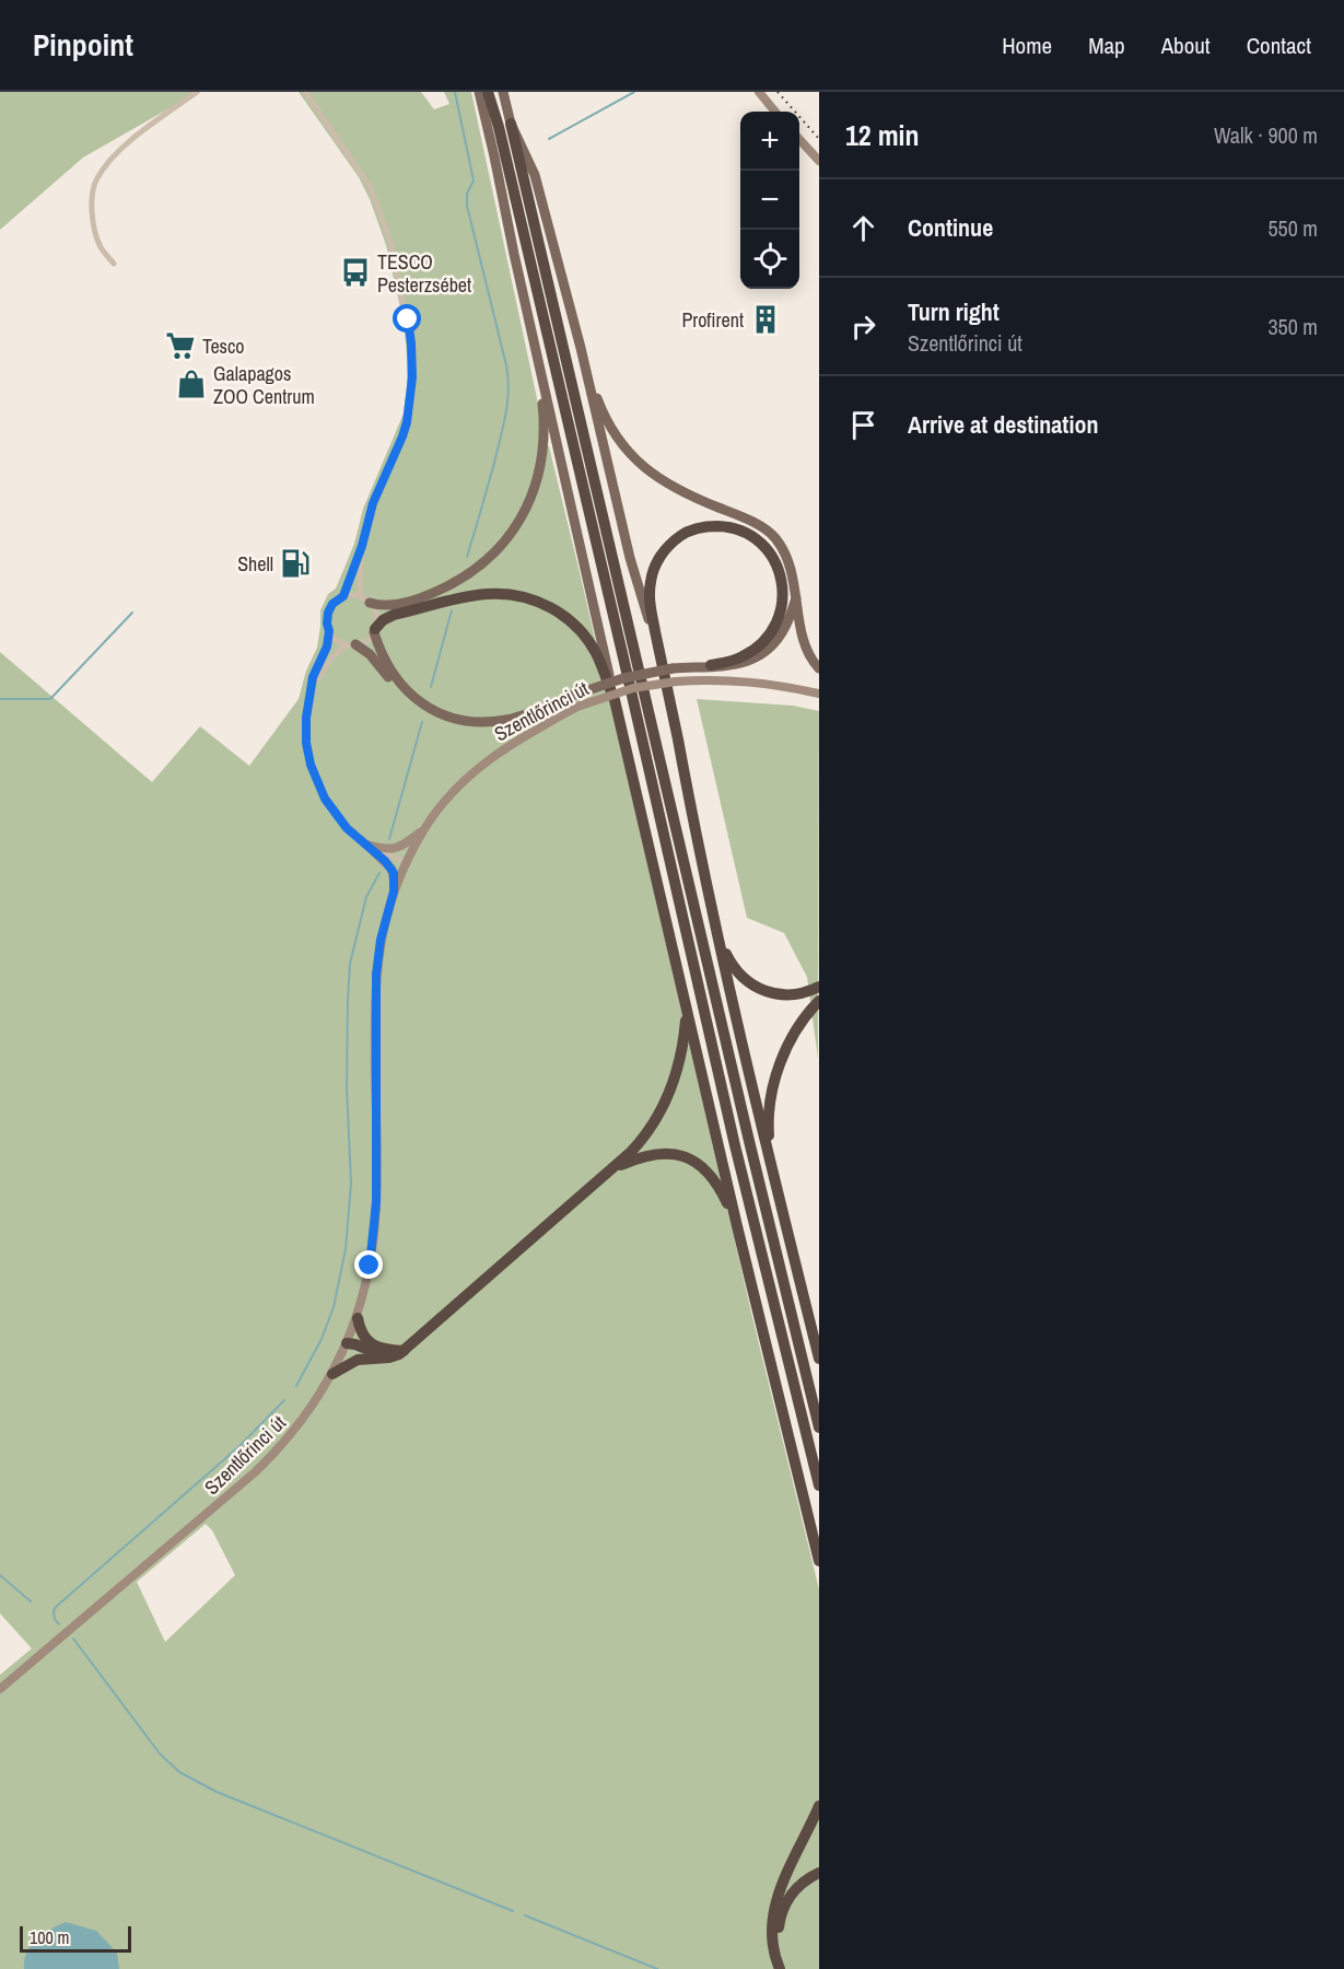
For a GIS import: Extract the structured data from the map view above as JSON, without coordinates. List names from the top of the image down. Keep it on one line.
{"streets":{"main road":["Szentlőrinci út"]},"places":{"bus stop":["TESCO Pesterzsébet"],"building":["Profirent"],"supermarket":["Tesco"],"shop":["Galapagos ZOO Centrum"],"fuel station":["Shell"]},"scale_bar":"100 m","page":{"header":"Pinpoint","nav":["Home","Map","About","Contact"],"heading":["12 min","Walk · 900 m"],"map_buttons":["+","−"],"list":[["Continue","550 m"],["Turn right","Szentlőrinci út","350 m"],"Arrive at destination"],"scale":"100 m"}}
